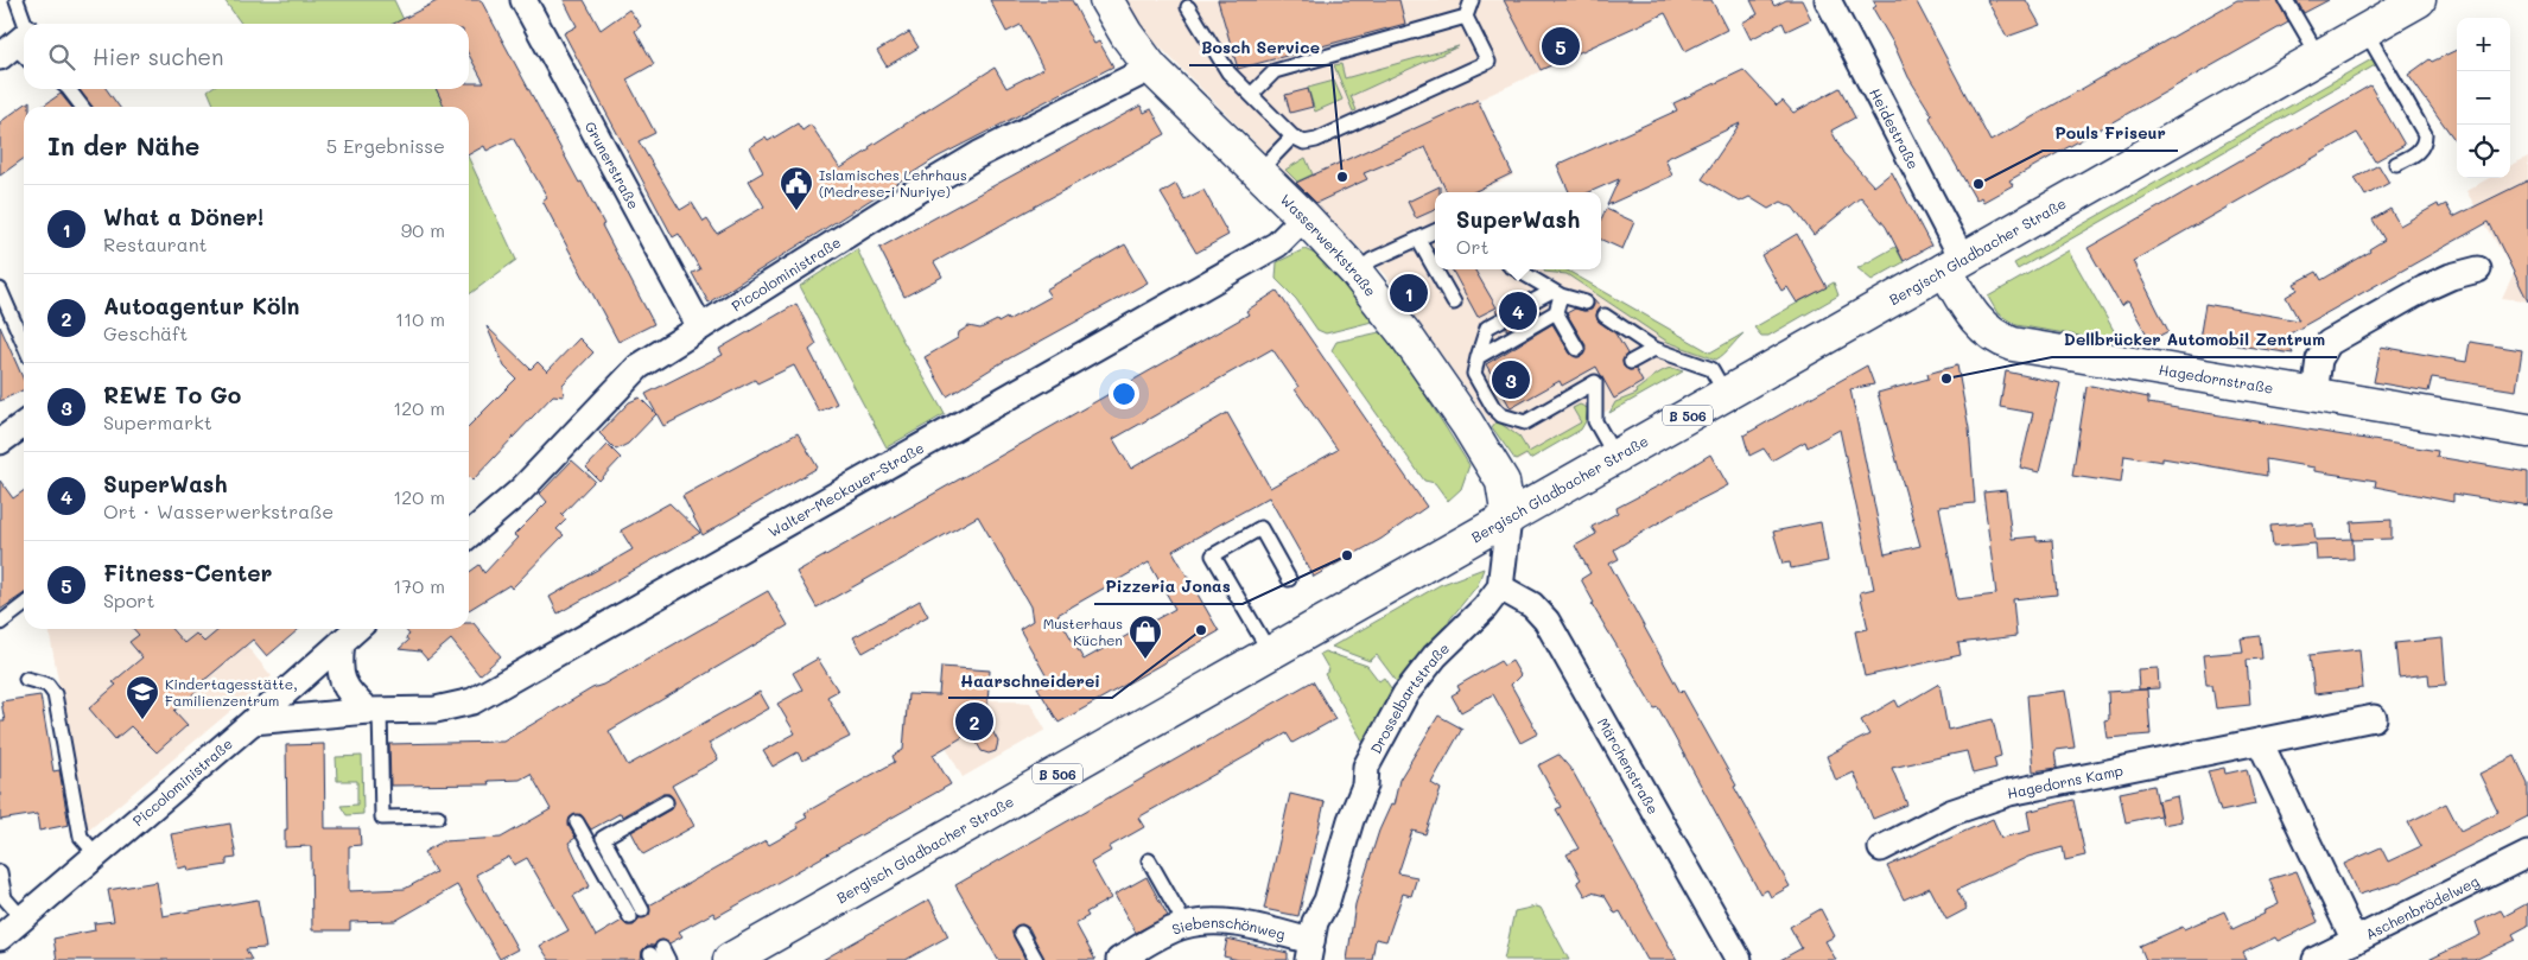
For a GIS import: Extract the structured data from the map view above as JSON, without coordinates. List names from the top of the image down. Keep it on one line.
{"streets":{"main road":["Wasserwerkstraße","Bergisch Gladbacher Straße","Hagedornstraße","B 506"],"street":["Heidestraße","Grunerstraße","Piccoloministraße","Walter-Meckauer-Straße","Drosselbartstraße","Märchenstraße","Hagedorns Kamp","Aschenbrödelweg","Siebenschönweg"]},"crossings":[["Heidestraße","Bergisch Gladbacher Straße"],["Heidestraße","Hagedornstraße"],["Grunerstraße","Piccoloministraße"],["Wasserwerkstraße","Bergisch Gladbacher Straße"],["Wasserwerkstraße","Piccoloministraße"],["Wasserwerkstraße","Walter-Meckauer-Straße"],["Bergisch Gladbacher Straße","Hagedornstraße"],["Piccoloministraße","Walter-Meckauer-Straße"],["Drosselbartstraße","Märchenstraße"],["Drosselbartstraße","Siebenschönweg"]],"places":{"other":["Bosch Service","Pouls Friseur","Dellbrücker Automobil Zentrum","Pizzeria Jonas","Haarschneiderei"],"public building":["Islamisches Lehrhaus (Medrese-i Nuriye)"],"shop":["Musterhaus Küchen"],"school or university":["Kindertagesstätte, Familienzentrum"]},"page":{"map_buttons":["+","−"],"search":"Hier suchen","pins":["5","1","4","3","2"],"heading":["In der Nähe","5 Ergebnisse"],"list":[{"mark":"1","name":"What a Döner!","note":"Restaurant","value":"90 m"},{"mark":"2","name":"Autoagentur Köln","note":"Geschäft","value":"110 m"},{"mark":"3","name":"REWE To Go","note":"Supermarkt","value":"120 m"},{"mark":"4","name":"SuperWash","note":"Ort · Wasserwerkstraße","value":"120 m"},{"mark":"5","name":"Fitness-Center","note":"Sport","value":"170 m"}],"popup":["SuperWash","Ort"]}}
